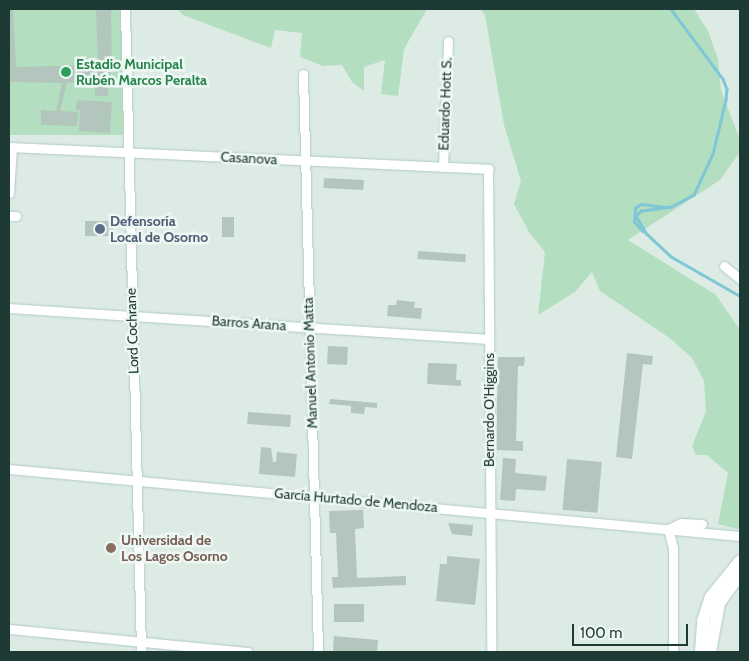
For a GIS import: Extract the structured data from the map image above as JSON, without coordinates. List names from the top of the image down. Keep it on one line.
{"streets":{"street":["Eduardo Hott S.","Casanova","Barros Arana","Lord Cochrane","Manuel Antonio Matta","Bernardo O'Higgins","García Hurtado de Mendoza"]},"crossings":[["Eduardo Hott S.","Casanova"],["Casanova","Lord Cochrane"],["Casanova","Manuel Antonio Matta"],["Casanova","Bernardo O'Higgins"],["Barros Arana","Lord Cochrane"],["Barros Arana","Manuel Antonio Matta"],["Barros Arana","Bernardo O'Higgins"],["Lord Cochrane","García Hurtado de Mendoza"],["Manuel Antonio Matta","García Hurtado de Mendoza"],["Bernardo O'Higgins","García Hurtado de Mendoza"]],"places":["Estadio Municipal Rubén Marcos Peralta","Defensoría Local de Osorno","Universidad de Los Lagos Osorno"],"scale_bar":"100 m"}
